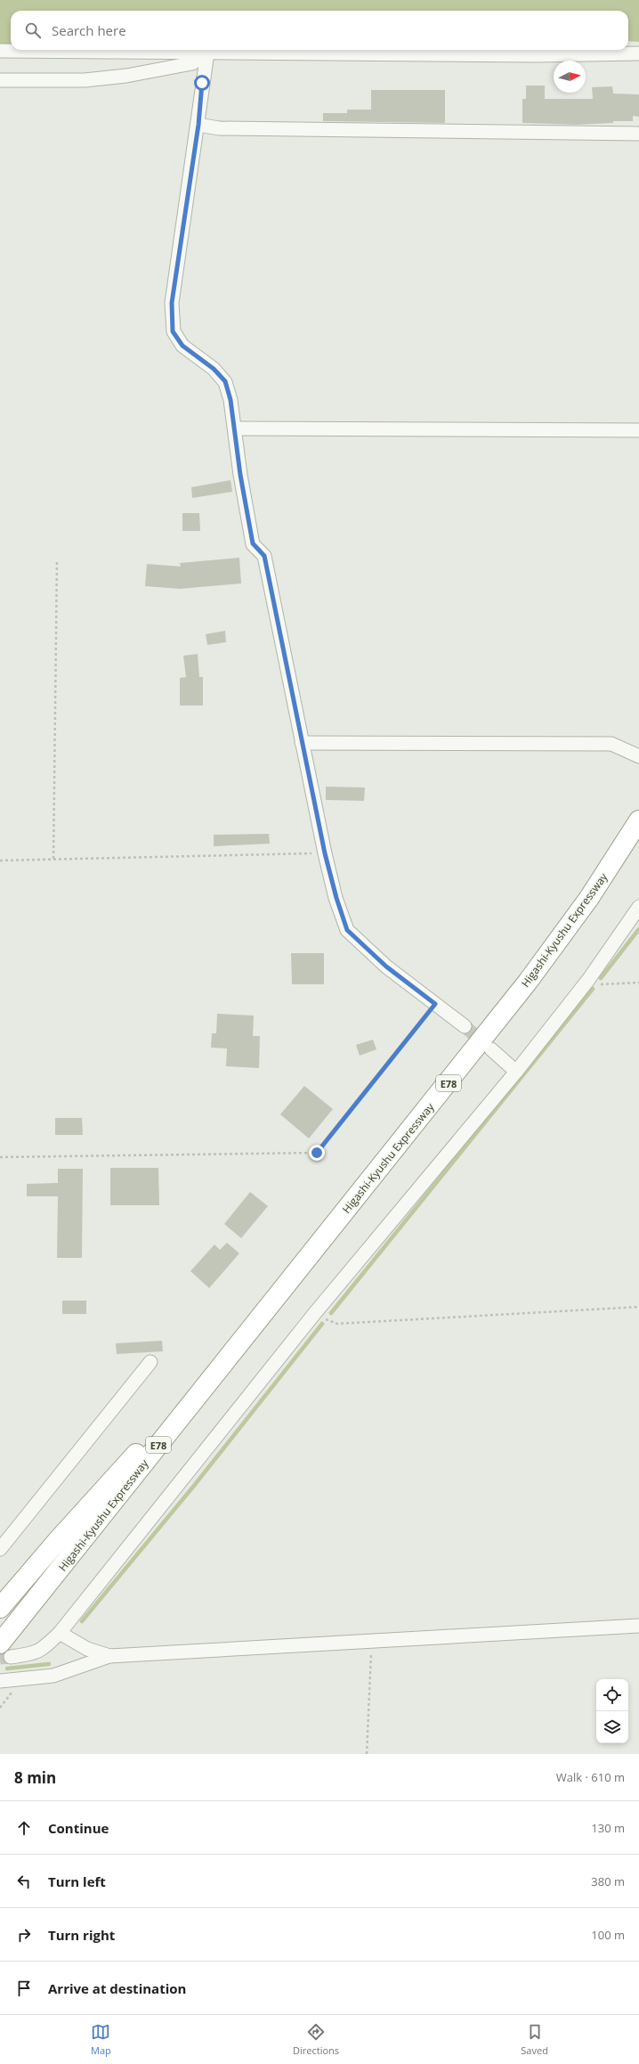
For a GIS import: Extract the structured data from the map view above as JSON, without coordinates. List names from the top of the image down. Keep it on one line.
{"streets":{"highway":["Higashi-Kyushu Expressway","E78"]},"north":"right","page":{"search":"Search here","heading":["8 min","Walk · 610 m"],"list":[["Continue","130 m"],["Turn left","380 m"],["Turn right","100 m"],"Arrive at destination"],"nav":["Map","Directions","Saved"]}}
